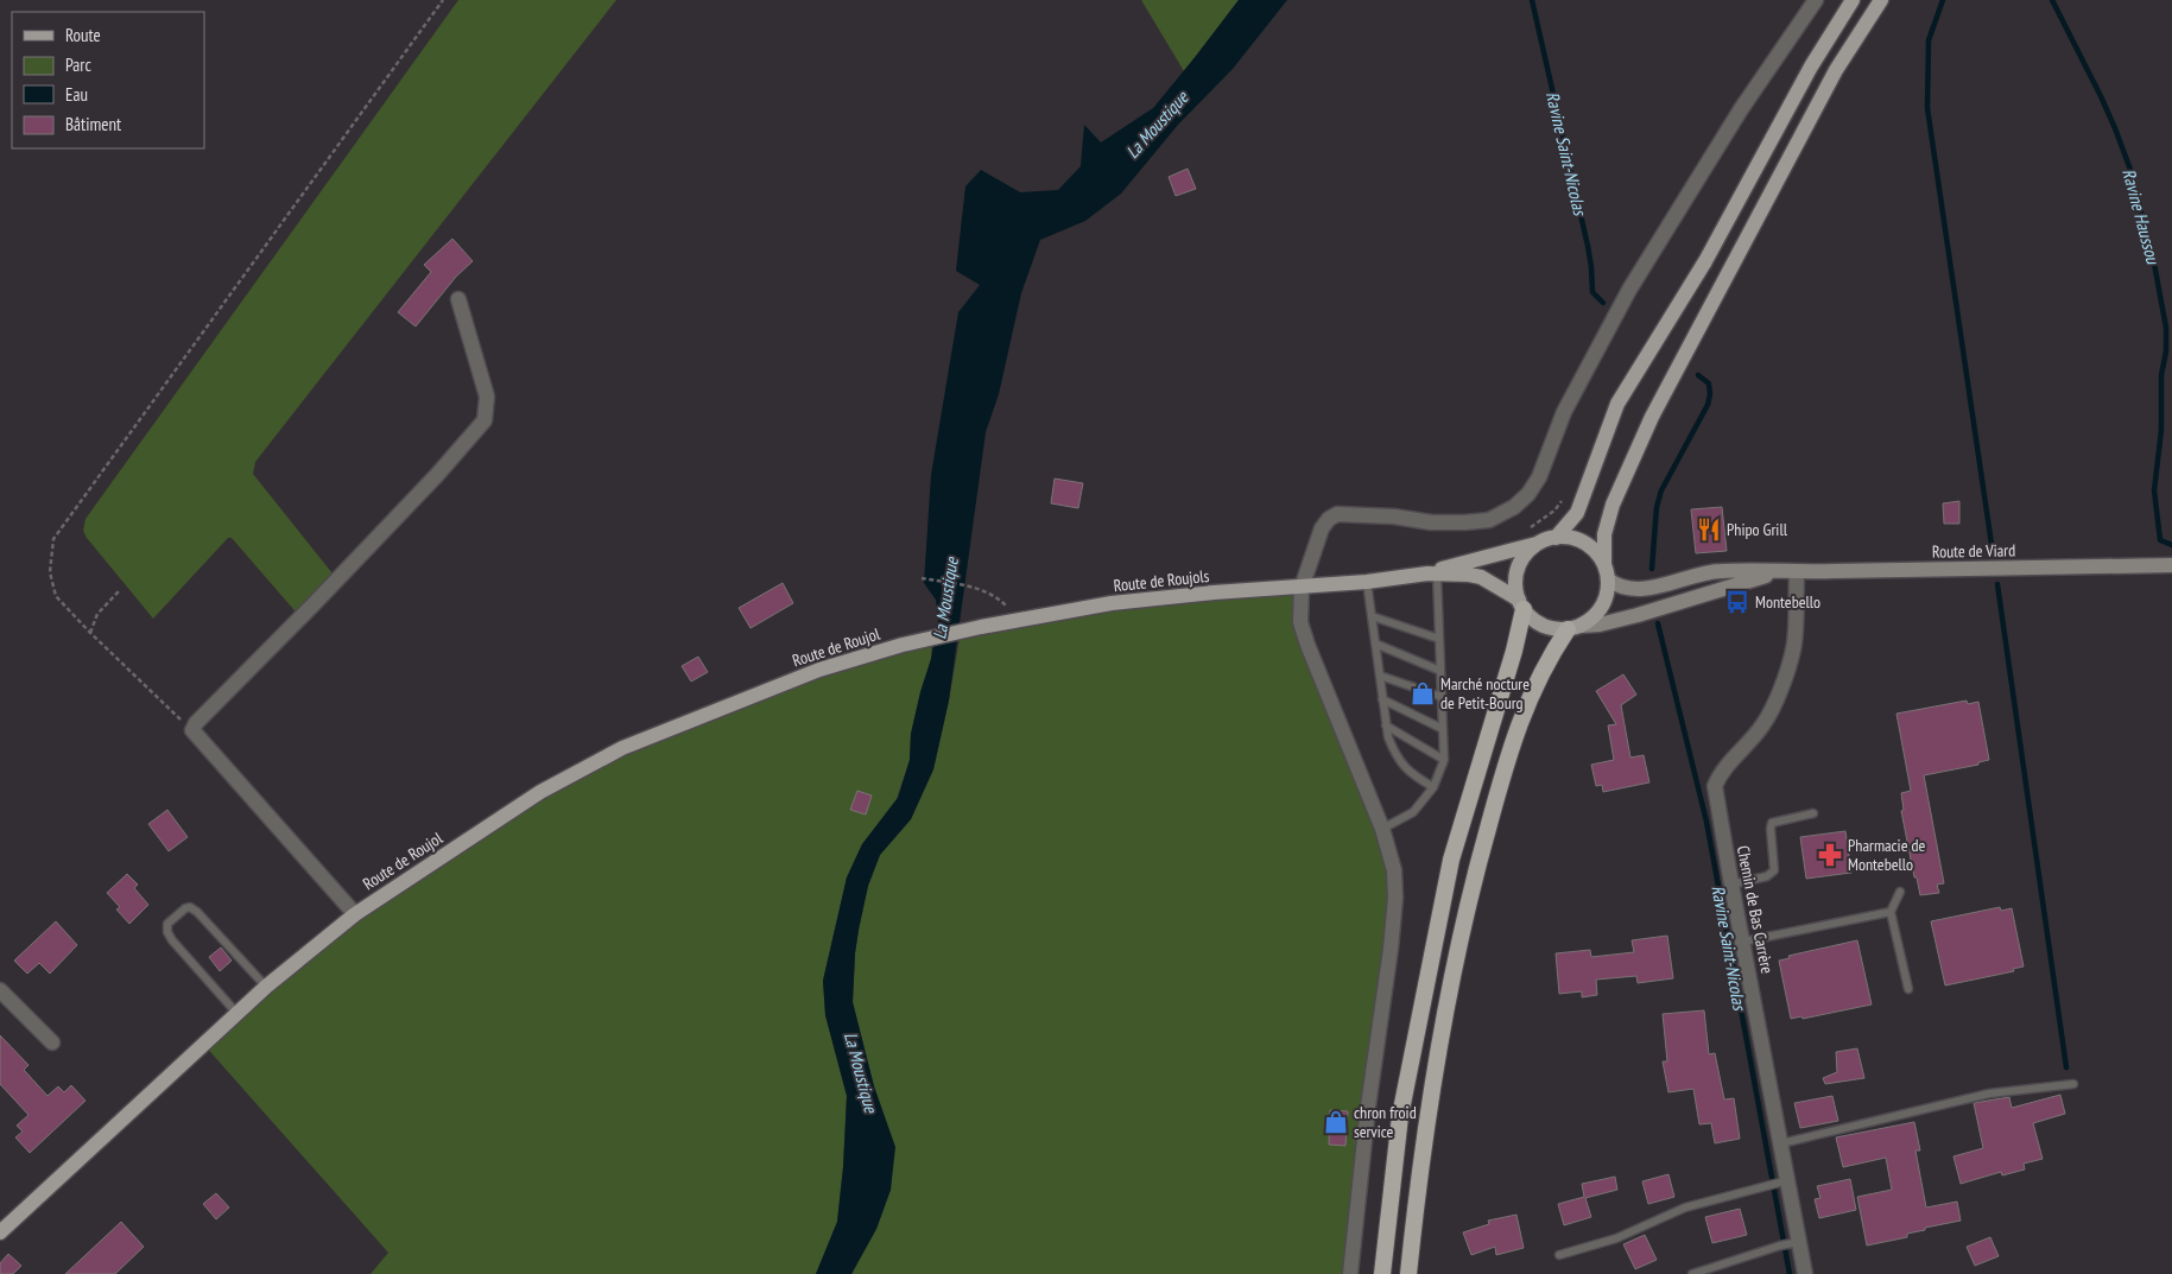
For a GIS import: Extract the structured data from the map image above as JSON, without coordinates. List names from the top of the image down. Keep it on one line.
{"streets":{"main road":["Route de Viard","Route de Roujols","Route de Roujol"],"street":["Chemin de Bas Carrère"]},"crossings":[["Route de Viard","Route de Roujols"],["Route de Viard","Chemin de Bas Carrère"],["Route de Roujols","Route de Roujol"]],"water":["La Moustique","Ravine Saint-Nicolas","Ravine Haussou"],"places":{"restaurant":["Phipo Grill"],"bus stop":["Montebello"],"shop":["Marché nocture de Petit-Bourg","chron froid service"],"pharmacy":["Pharmacie de Montebello"]},"legend":["Route","Parc","Eau","Bâtiment"]}
